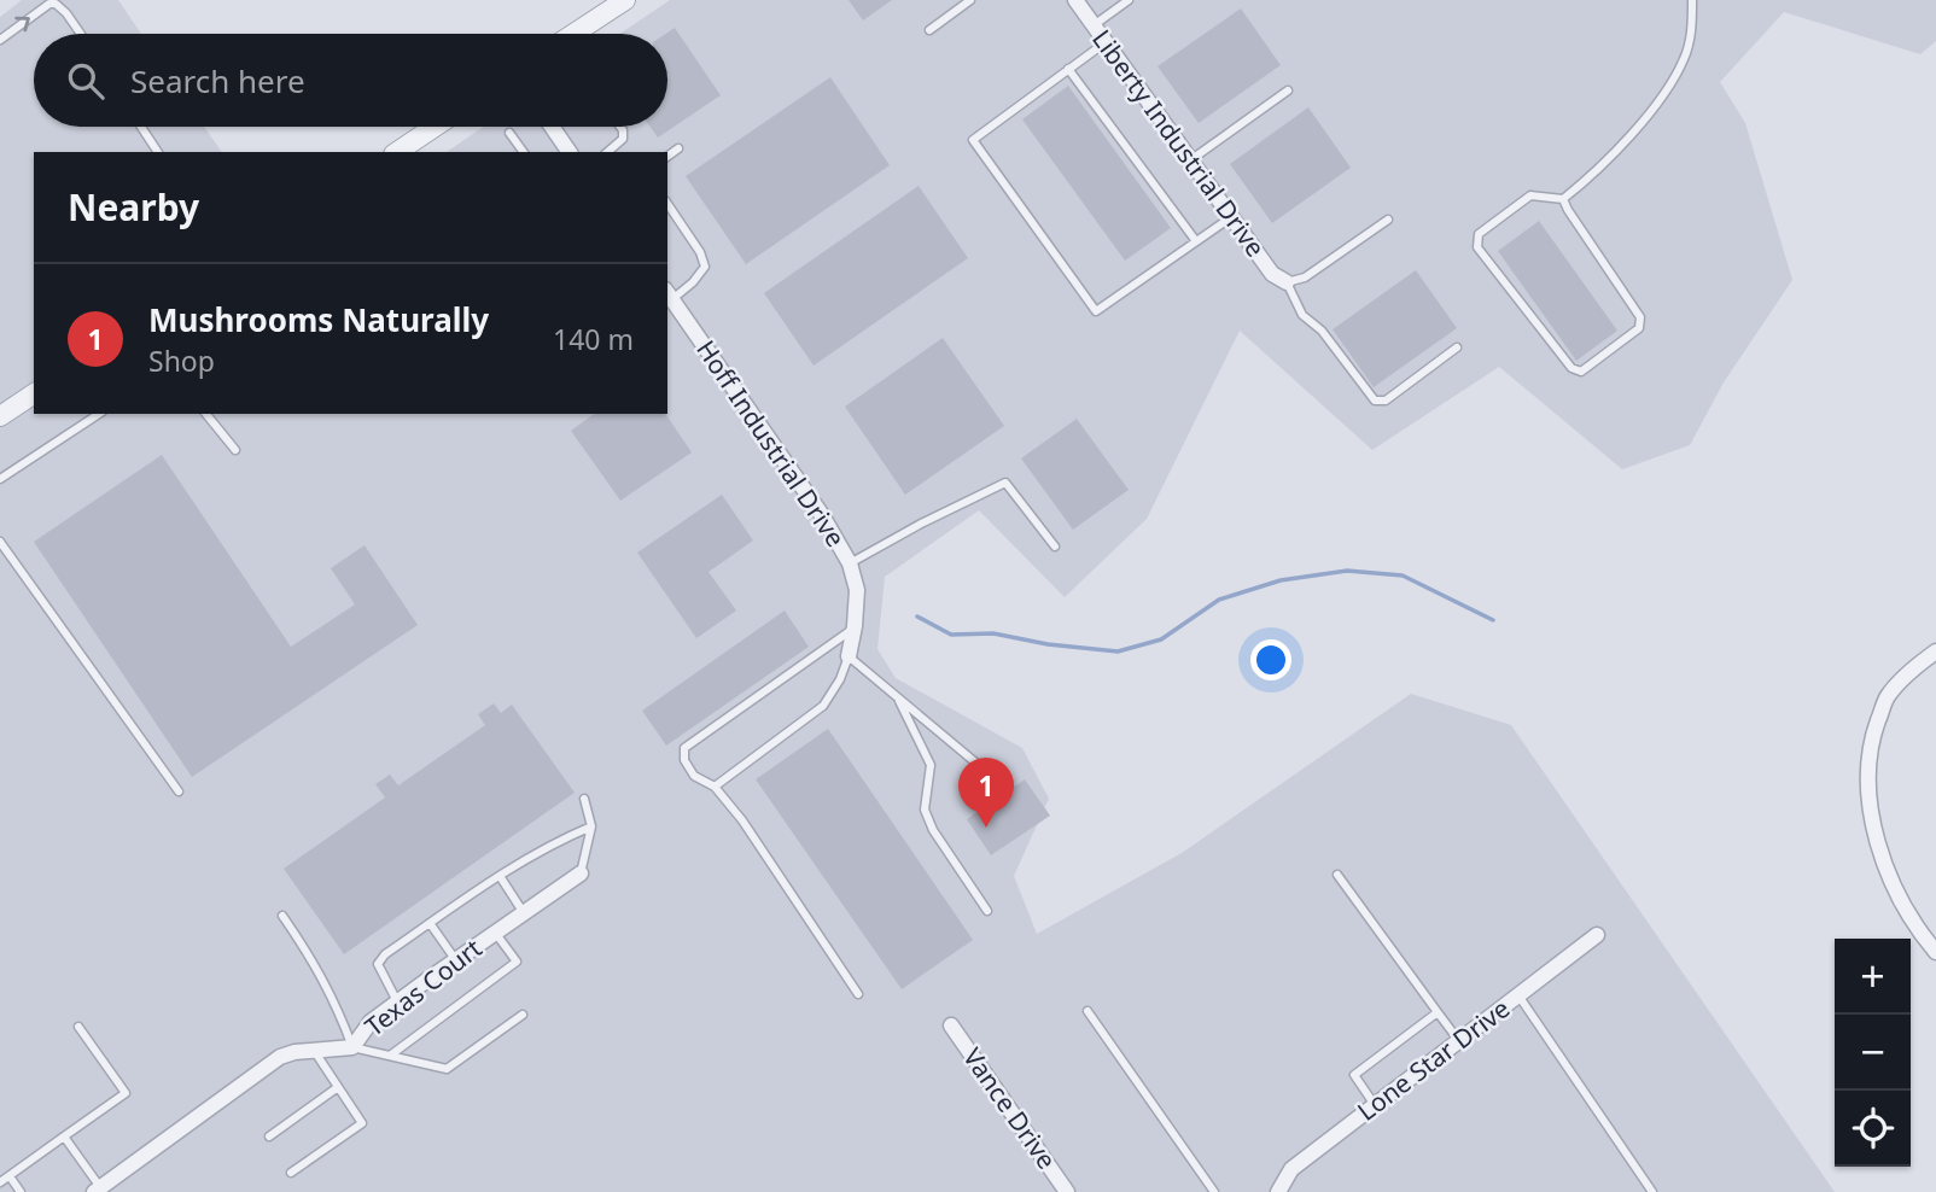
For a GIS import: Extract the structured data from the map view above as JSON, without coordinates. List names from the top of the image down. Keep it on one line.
{"streets":{"street":["Liberty Industrial Drive","Hoff Industrial Drive","Texas Court","Lone Star Drive","Vance Drive"]},"page":{"search":"Search here","heading":"Nearby","list":[{"mark":"1","name":"Mushrooms Naturally","note":"Shop","value":"140 m"}],"pins":"1","map_buttons":["+","−"]}}
